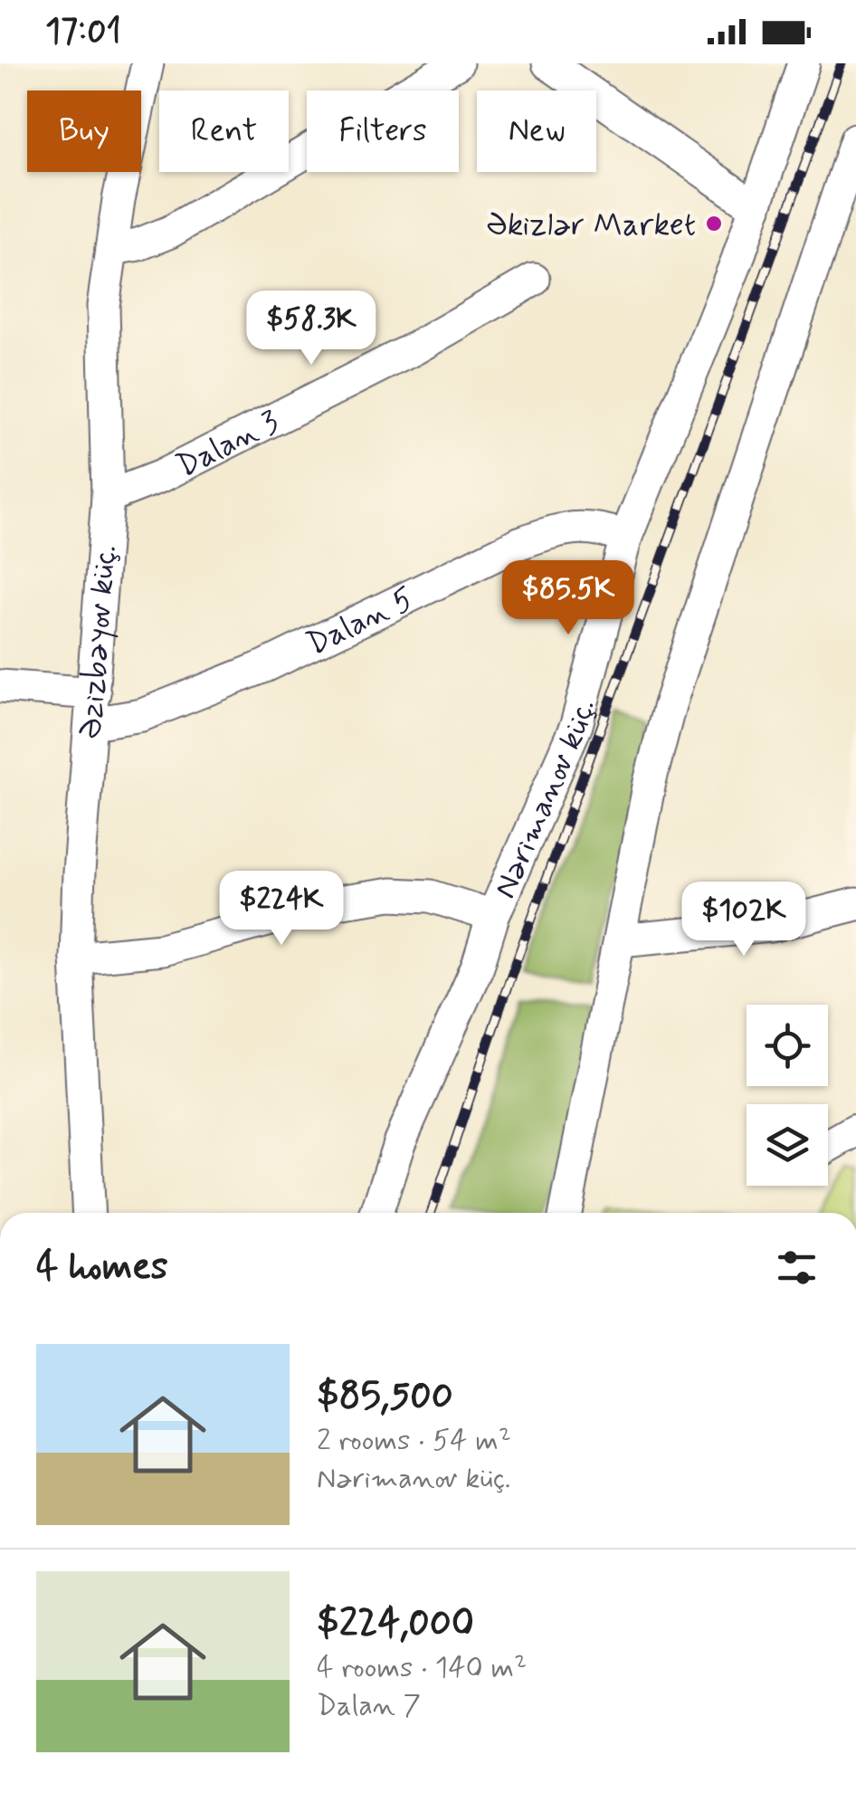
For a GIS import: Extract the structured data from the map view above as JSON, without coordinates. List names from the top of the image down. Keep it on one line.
{"streets":{"street":["Dalan 3","Dalan 5","Əzizbəyov küç.","Nərimanov küç."]},"crossings":[["Dalan 3","Əzizbəyov küç."],["Dalan 5","Əzizbəyov küç."],["Dalan 5","Nərimanov küç."]],"places":["Əkizlər Market"],"page":{"status":"17:01","chip":["Buy","Rent","Filters","New"],"price":["$58.3K","$85.5K","$224K","$102K"],"heading":"4 homes","list":[{"name":"$85,500","note":"2 rooms · 54 m² · Nərimanov küç."},{"name":"$224,000","note":"4 rooms · 140 m² · Dalan 7"}]}}
